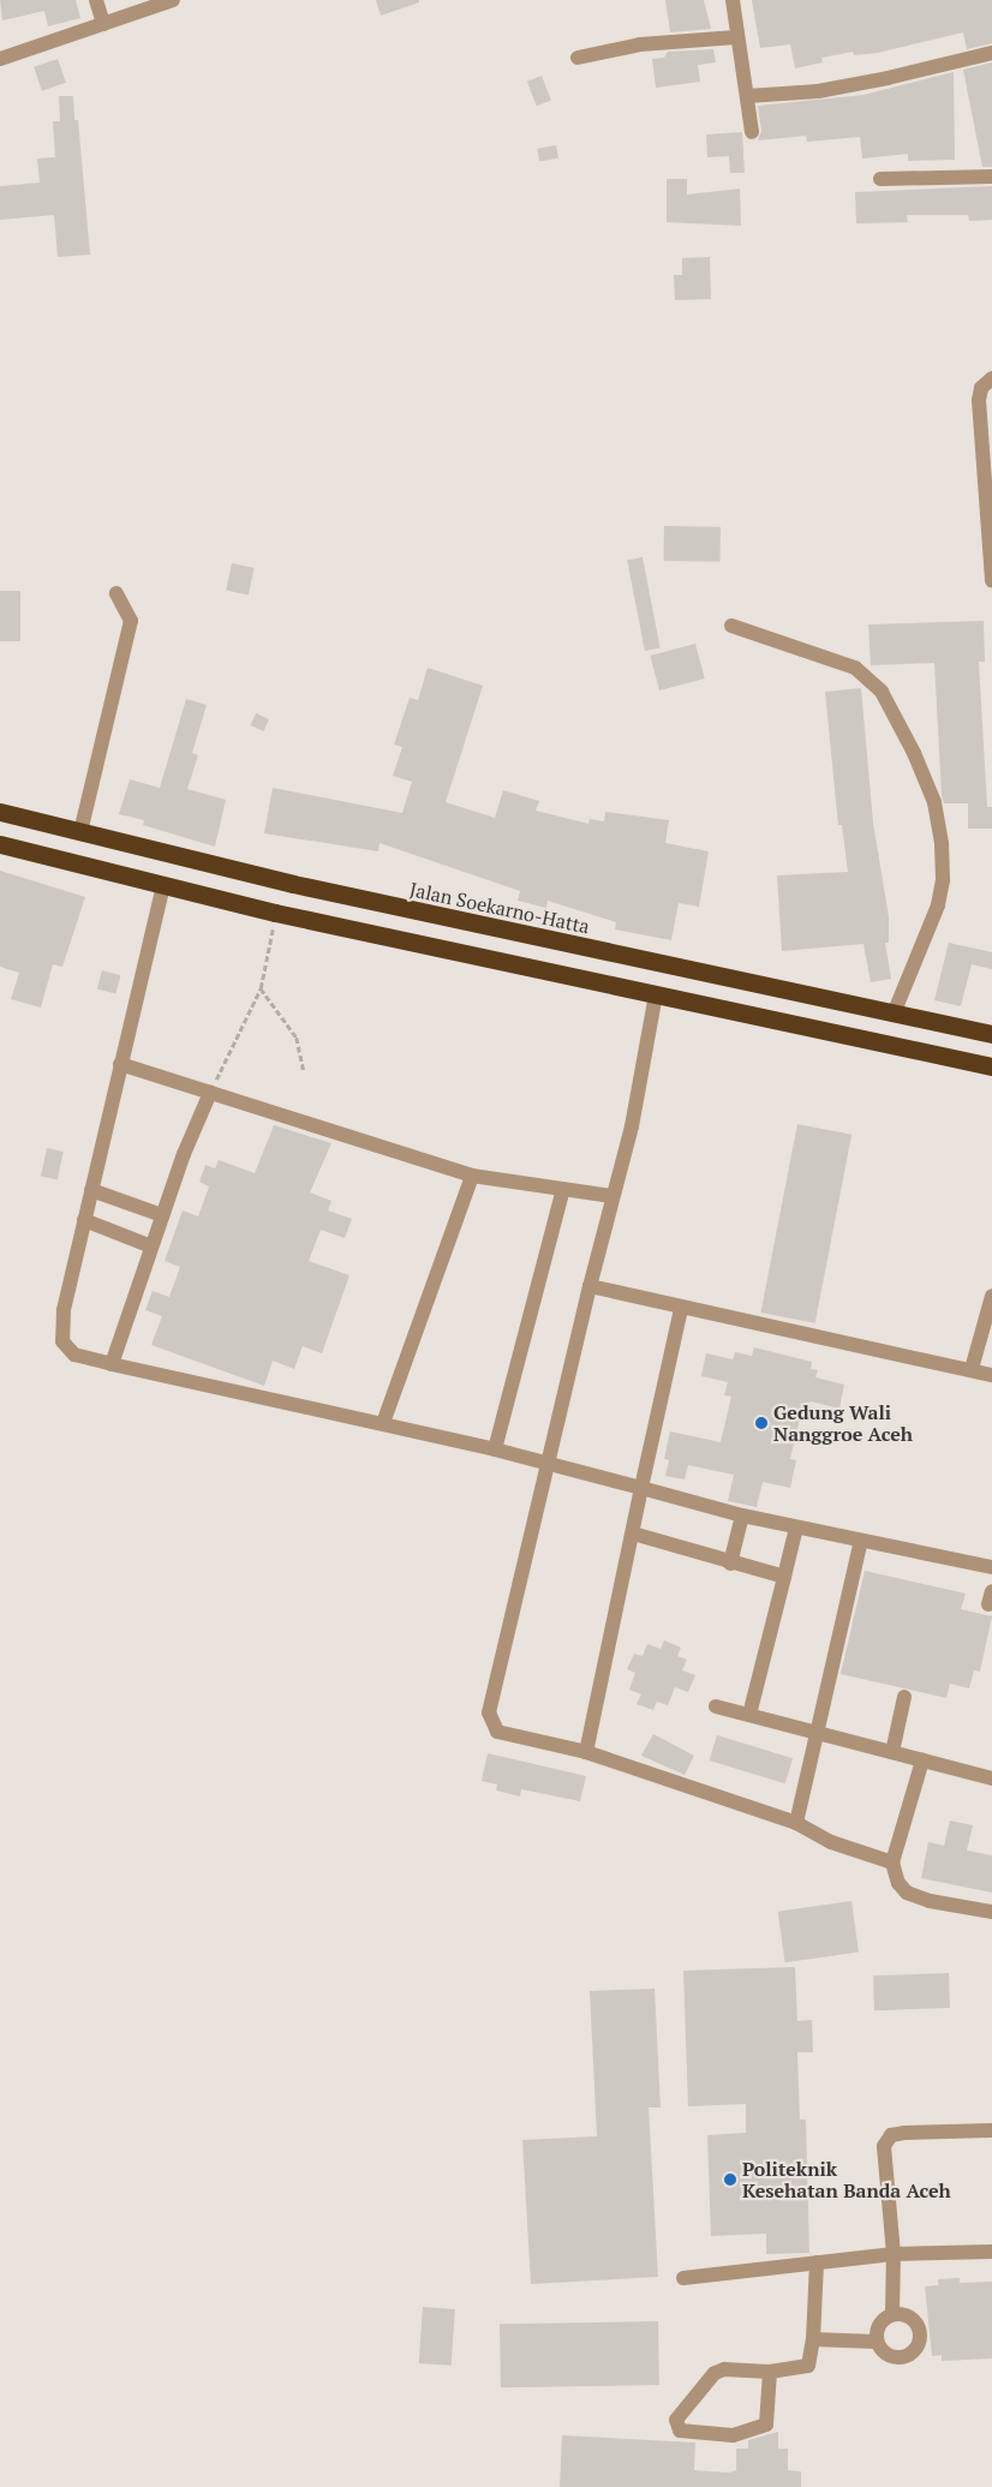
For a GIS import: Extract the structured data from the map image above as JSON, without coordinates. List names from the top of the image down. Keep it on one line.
{"streets":{"highway":["Jalan Soekarno-Hatta"]},"places":["Gedung Wali Nanggroe Aceh","Politeknik Kesehatan Banda Aceh"]}
